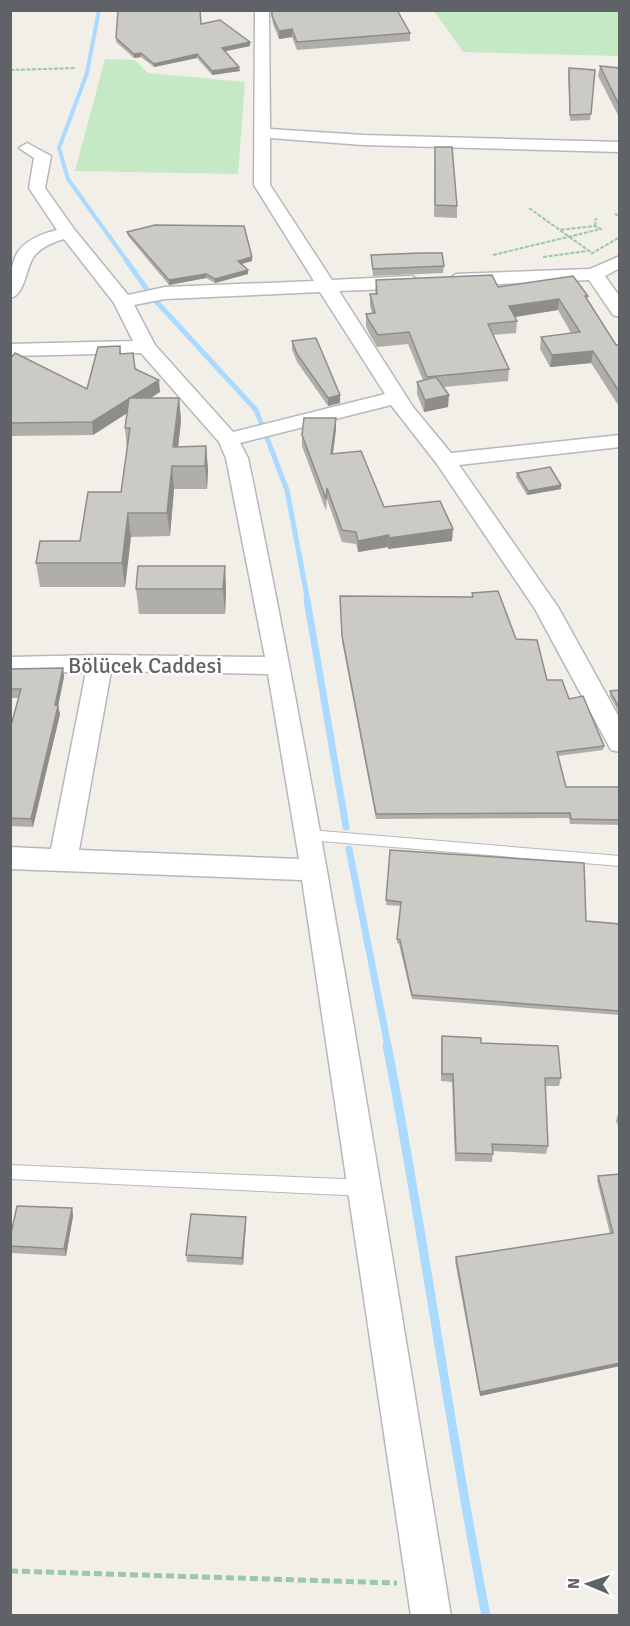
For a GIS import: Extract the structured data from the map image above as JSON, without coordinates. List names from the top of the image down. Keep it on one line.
{"streets":{"street":["Bölücek Caddesi"]},"north":"left"}
